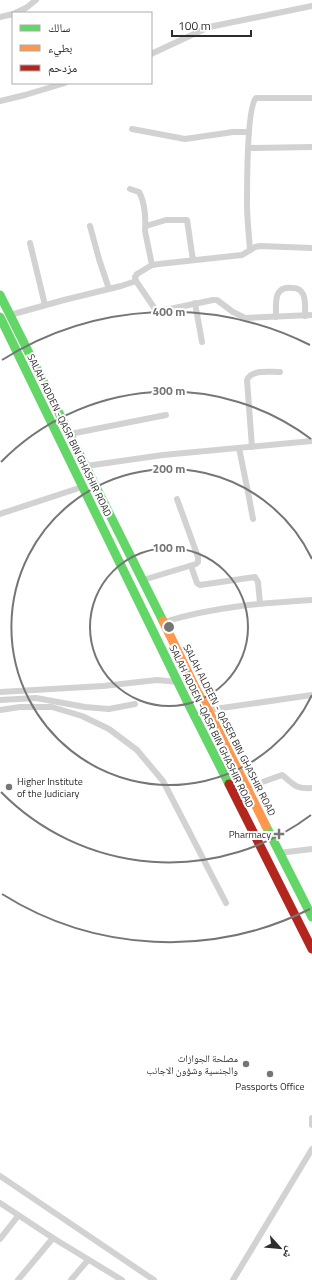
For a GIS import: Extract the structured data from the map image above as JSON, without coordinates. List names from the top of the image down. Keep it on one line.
{"streets":{"highway":["SALAH ADDEN -QASR BIN GHASHIR ROAD","SALAH ALDEEN - QASER BIN GHASHIR ROAD"]},"places":{"other":["Higher Institute of the Judiciary","مصلحة الجوازات والجنسية وشؤون الاجانب","Passports Office"],"health":["Pharmacy"]},"legend":["سالك","بطيء","مزدحم"],"scale_bar":"100 m","north":"bottom right","rings":["400 m","300 m","200 m","100 m"]}
